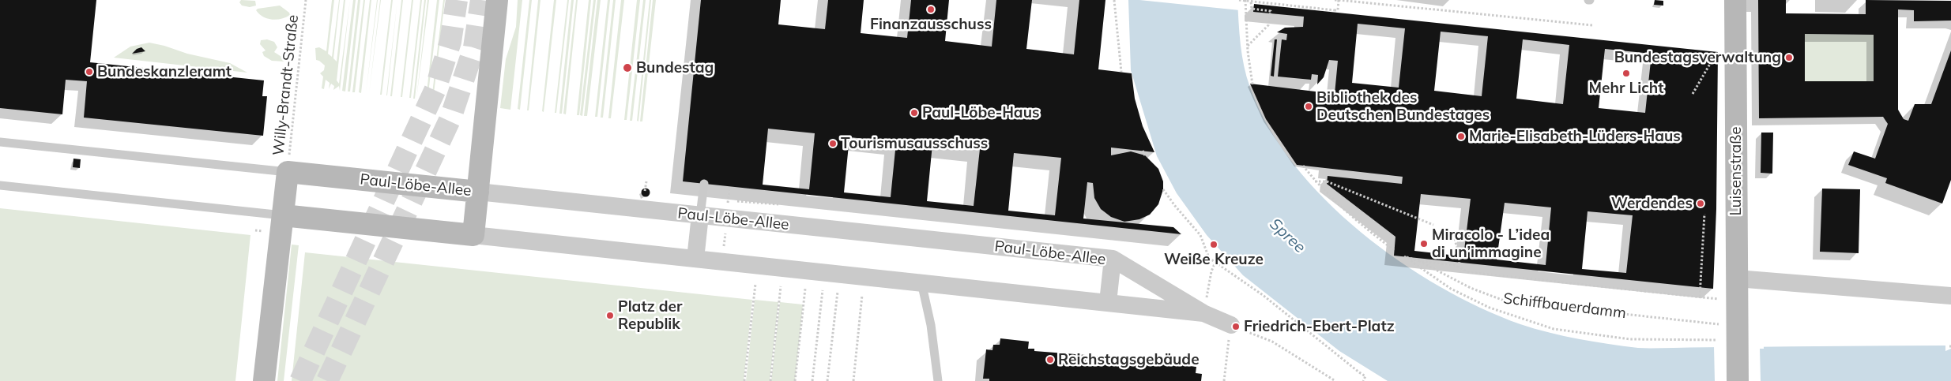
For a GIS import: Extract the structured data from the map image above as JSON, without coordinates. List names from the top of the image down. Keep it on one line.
{"streets":{"street":["Luisenstraße","Paul-Löbe-Allee"],"path":["Willy-Brandt-Straße","Schiffbauerdamm"]},"crossings":[["Willy-Brandt-Straße","Paul-Löbe-Allee"],["Luisenstraße","Schiffbauerdamm"]],"water":["Spree"],"places":["Finanzausschuss","Bundestagsverwaltung","Bundestag","Bundeskanzleramt","Mehr Licht","Bibliothek des Deutschen Bundestages","Paul-Löbe-Haus","Marie-Elisabeth-Lüders-Haus","Tourismusausschuss","Werdendes","Miracolo - L’idea di un’immagine","Weiße Kreuze","Platz der Republik","Friedrich-Ebert-Platz","Reichstagsgebäude"]}
